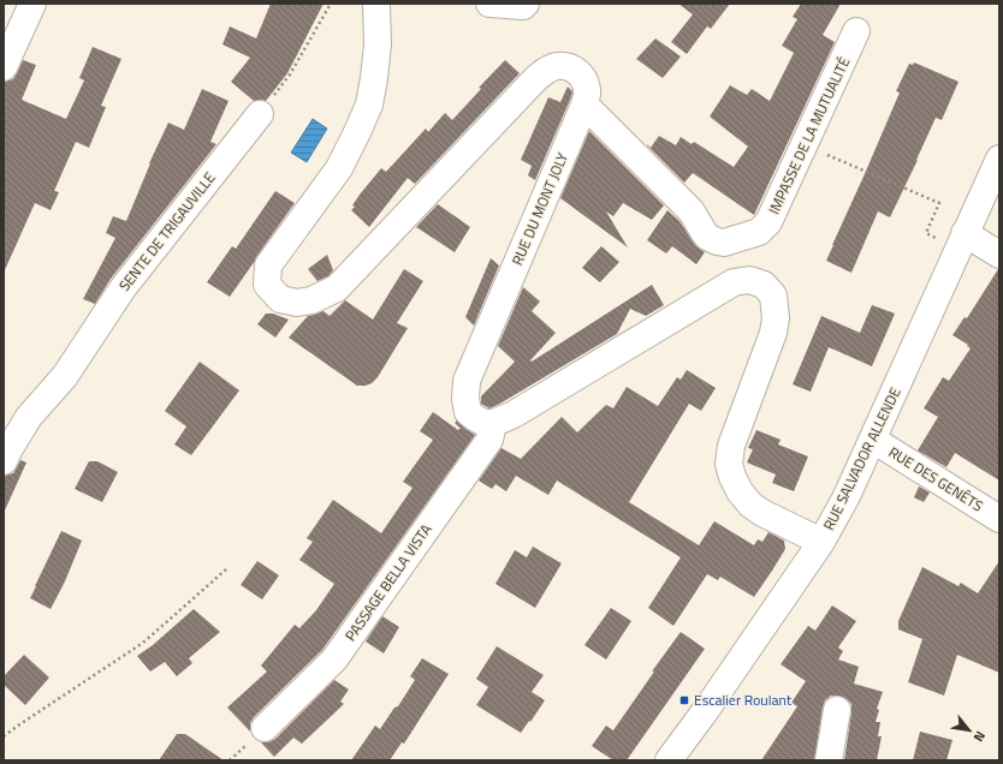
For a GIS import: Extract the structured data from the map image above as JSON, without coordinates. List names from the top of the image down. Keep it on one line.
{"streets":{"street":["IMPASSE DE LA MUTUALITÉ","RUE DU MONT JOLY","SENTE DE TRIGAUVILLE","RUE SALVADOR ALLENDE","RUE DES GENÊTS","PASSAGE BELLA VISTA"]},"crossings":[["IMPASSE DE LA MUTUALITÉ","RUE DU MONT JOLY"],["RUE DU MONT JOLY","PASSAGE BELLA VISTA"],["RUE SALVADOR ALLENDE","RUE DES GENÊTS"]],"places":{"transit":["Escalier Roulant"]},"north":"bottom right"}
